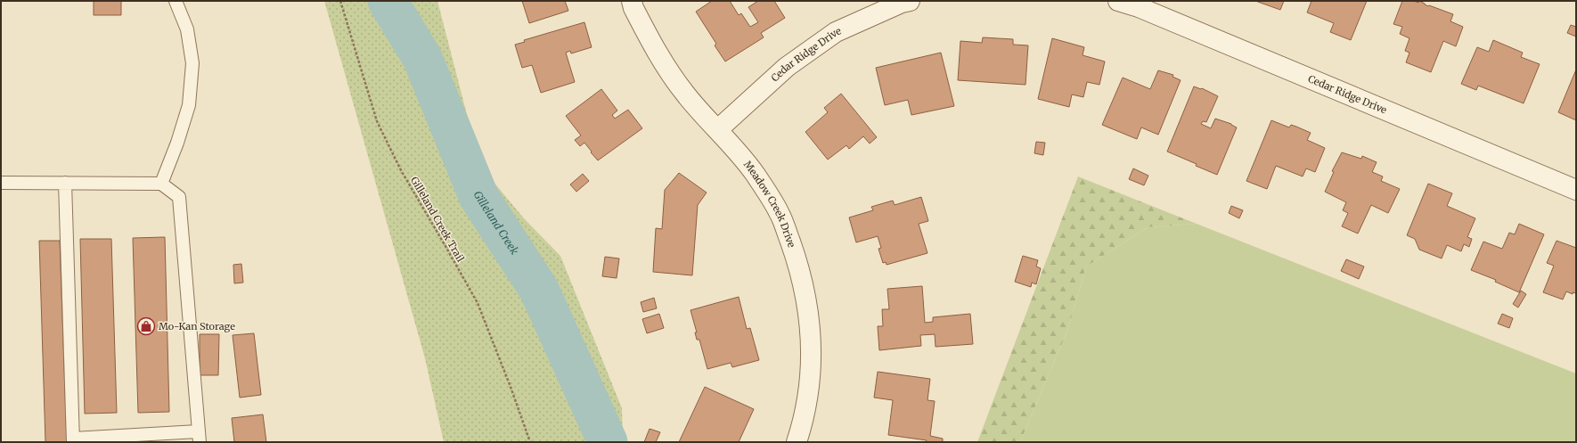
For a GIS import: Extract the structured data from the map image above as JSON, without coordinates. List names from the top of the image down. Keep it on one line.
{"streets":{"street":["Cedar Ridge Drive","Meadow Creek Drive"],"path":["Gilleland Creek Trail"]},"crossings":[["Cedar Ridge Drive","Meadow Creek Drive"]],"water":["Gilleland Creek"],"places":{"shop":["Mo-Kan Storage"]}}
